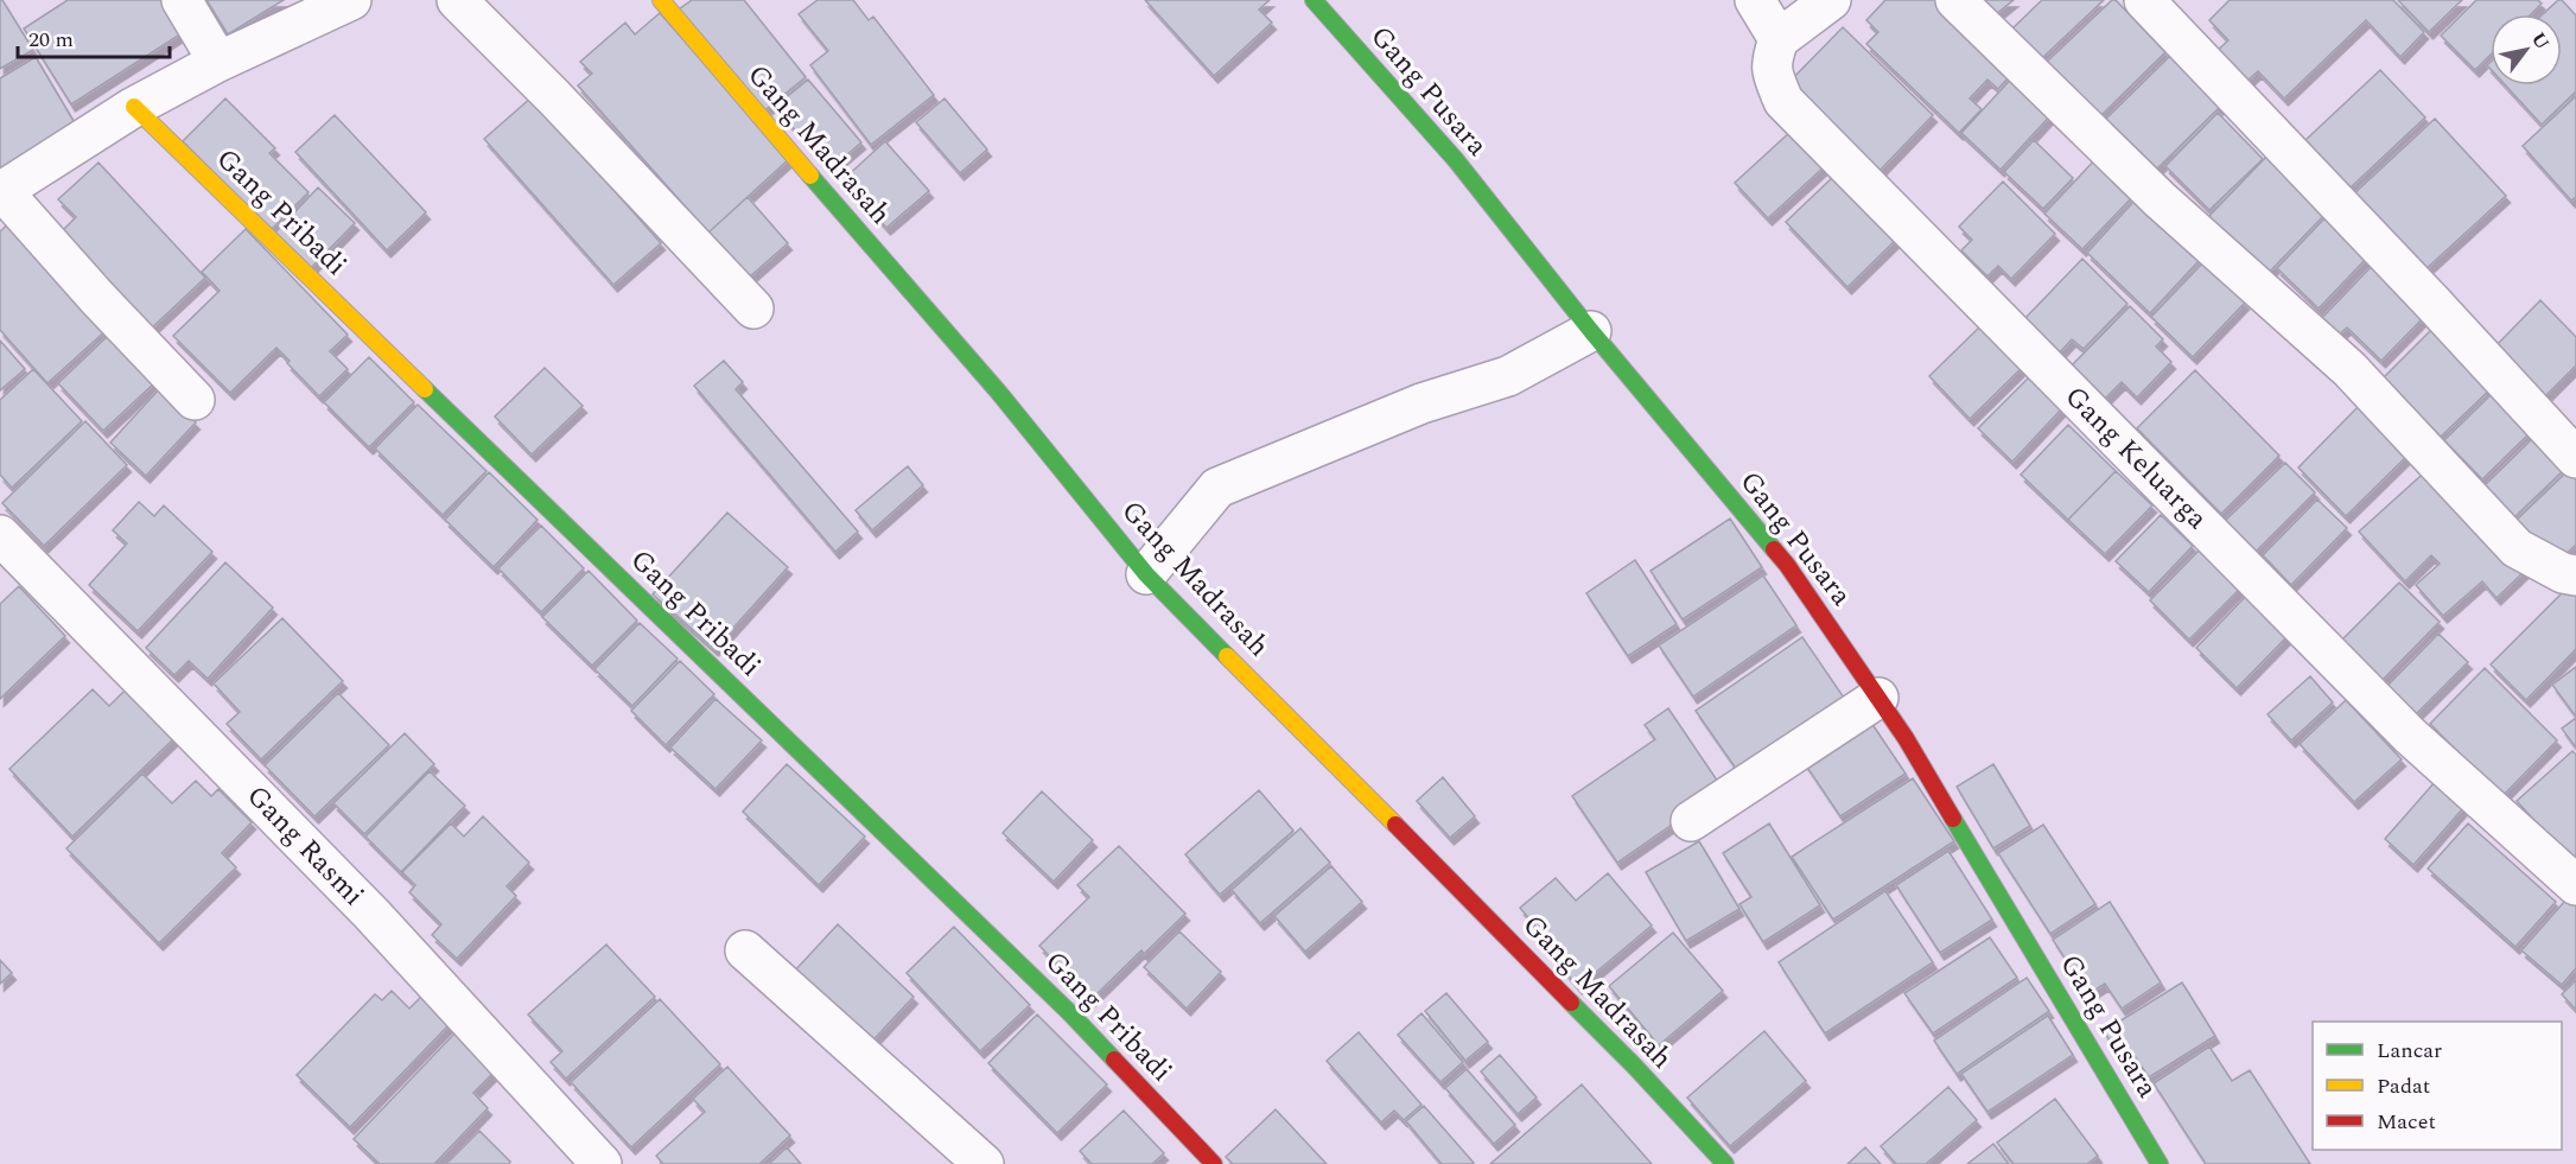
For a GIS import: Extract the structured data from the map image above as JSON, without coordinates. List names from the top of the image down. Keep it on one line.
{"streets":{"street":["Gang Pusara","Gang Madrasah","Gang Pribadi","Gang Keluarga","Gang Rasmi"]},"legend":["Lancar","Padat","Macet"],"scale_bar":"20 m","north":"top right"}
